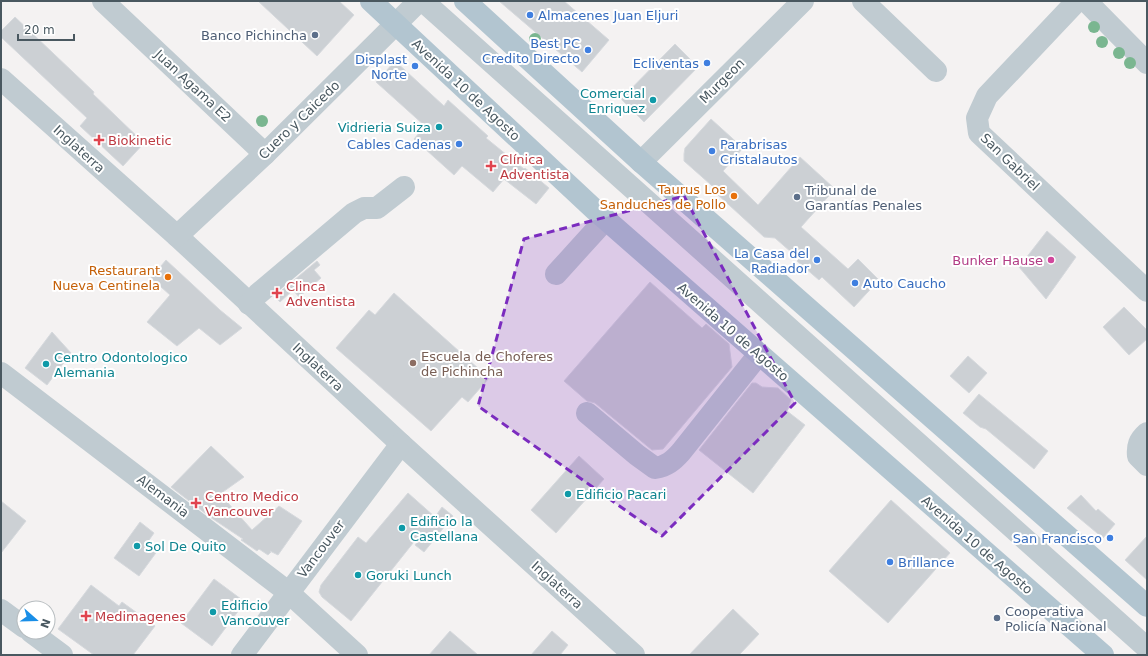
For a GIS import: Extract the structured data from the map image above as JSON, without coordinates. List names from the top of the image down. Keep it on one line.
{"streets":{"main road":["Avenida 10 de Agosto"],"street":["Murgeon","Juan Agama E2","Cuero y Caicedo","Inglaterra","San Gabriel","Alemania","Vancouver"]},"crossings":[["Juan Agama E2","Cuero y Caicedo"],["Avenida 10 de Agosto","Cuero y Caicedo"],["Cuero y Caicedo","Inglaterra"],["Inglaterra","Vancouver"],["Alemania","Vancouver"]],"places":{"other":["Almacenes Juan Eljuri","Banco Pichincha","Best PC Credito Directo","Ecliventas","Displast Norte","Comercial Enriquez","Vidrieria Suiza","Cables Cadenas","Parabrisas Cristalautos","Taurus Los Sanduches de Pollo","Tribunal de Garantías Penales","La Casa del Radiador","Bunker Hause","Restaurant Nueva Centinela","Auto Caucho","Escuela de Choferes de Pichincha","Centro Odontologico Alemania","Edificio Pacari","Edificio la Castellana","San Francisco","Sol De Quito","Brillance","Goruki Lunch","Edificio Vancouver","Cooperativa Policía Nacional"],"health":["Biokinetic","Clínica Adventista","Clinca Adventista","Centro Medico Vancouver","Medimagenes"]},"scale_bar":"20 m","north":"right"}
